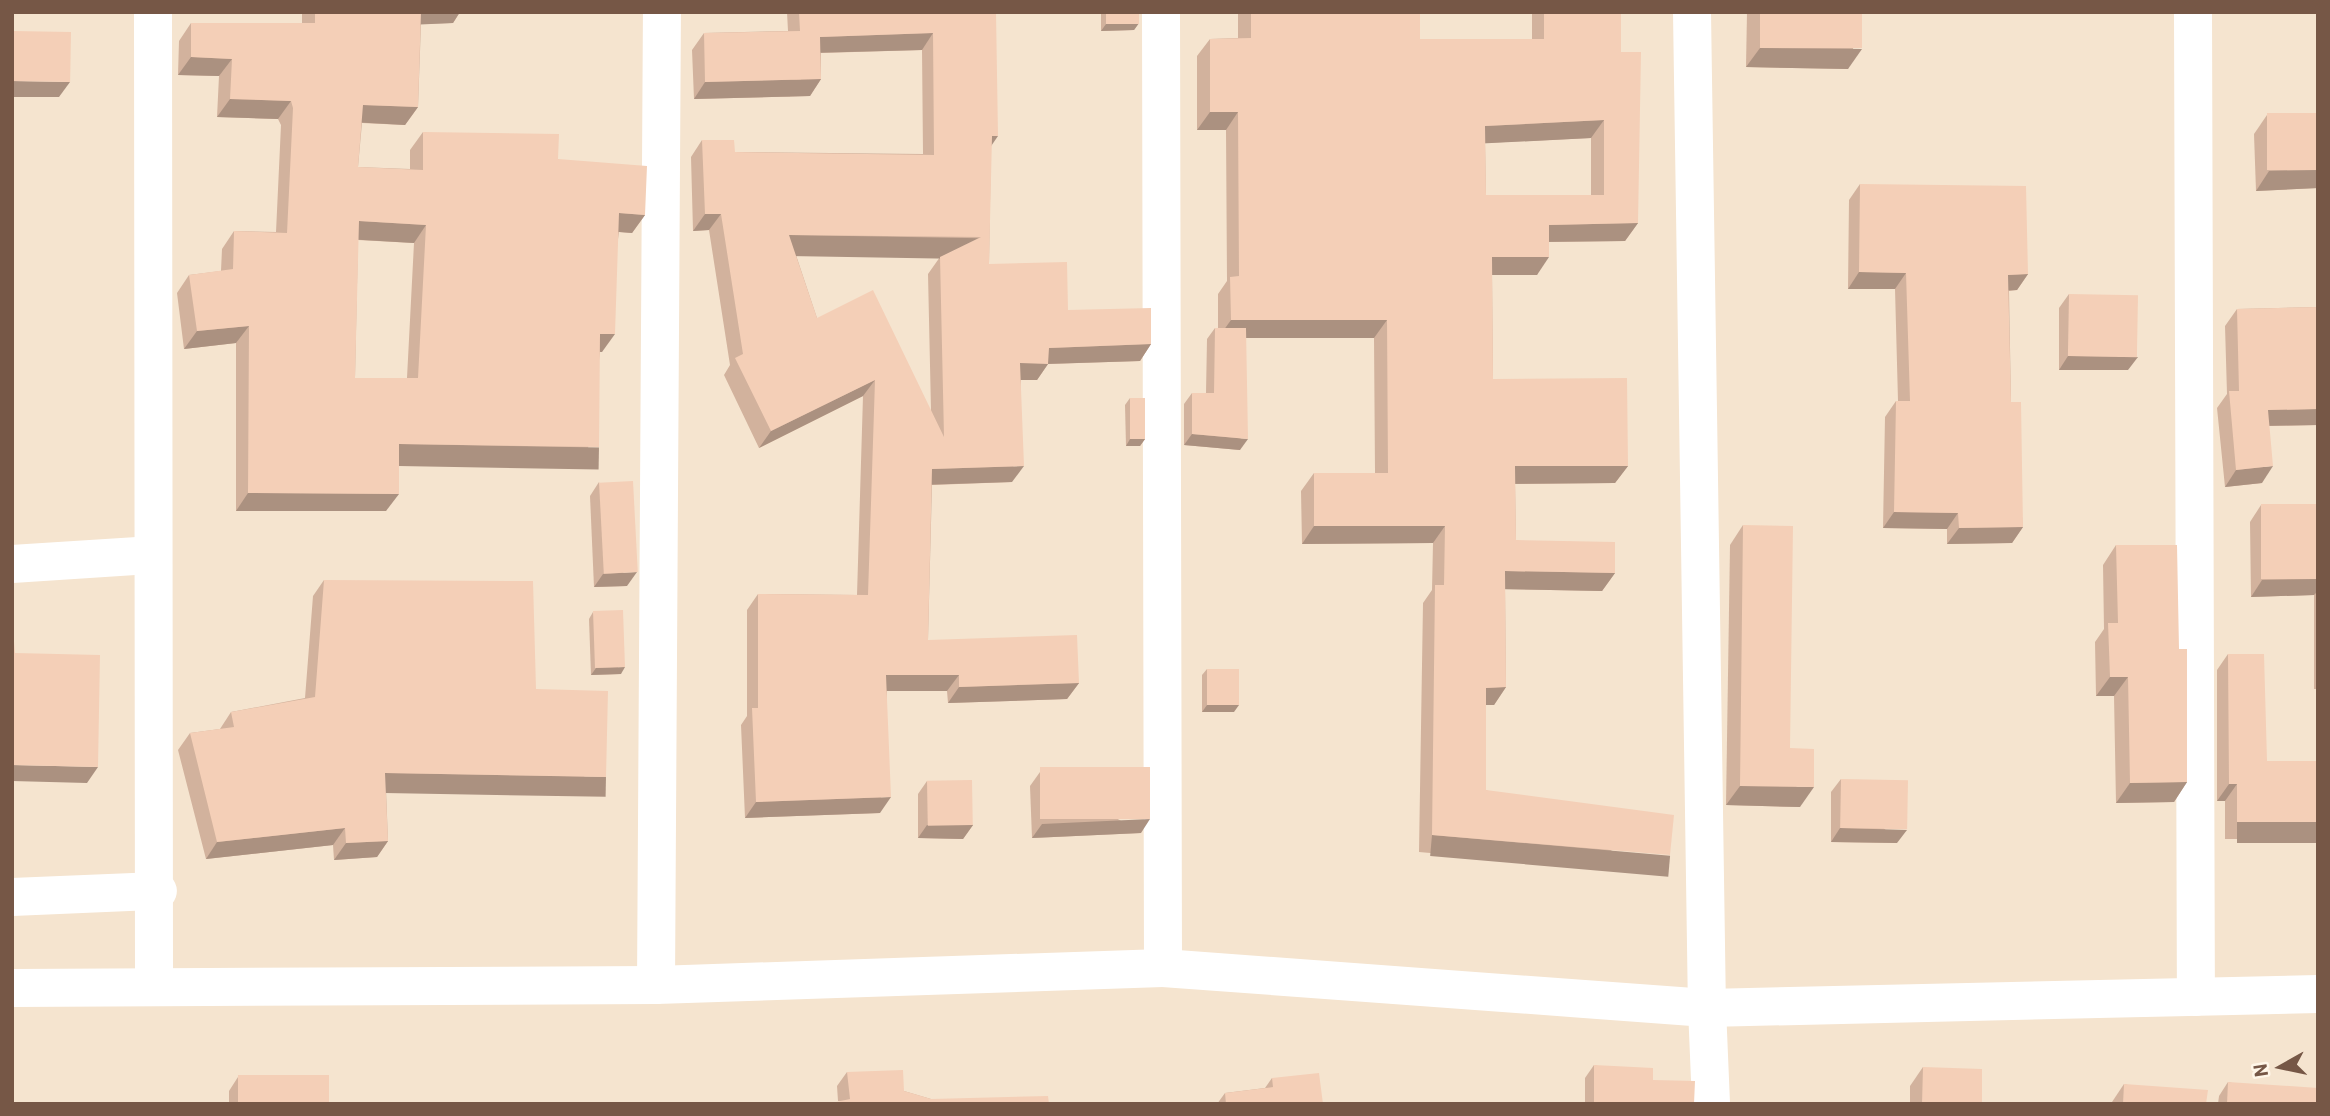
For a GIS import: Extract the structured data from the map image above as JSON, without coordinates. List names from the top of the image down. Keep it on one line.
{"north":"left"}
